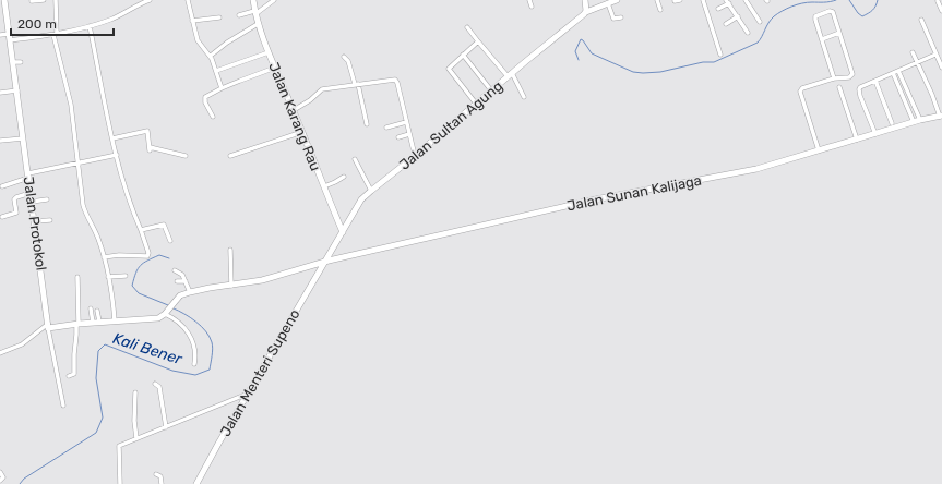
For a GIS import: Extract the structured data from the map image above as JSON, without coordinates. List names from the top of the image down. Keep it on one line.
{"streets":{"street":["Jalan Karang Rau","Jalan Sultan Agung","Jalan Sunan Kalijaga","Jalan Protokol","Jalan Menteri Supeno"]},"crossings":[["Jalan Karang Rau","Jalan Sultan Agung"],["Jalan Sultan Agung","Jalan Sunan Kalijaga"],["Jalan Sultan Agung","Jalan Menteri Supeno"],["Jalan Sunan Kalijaga","Jalan Menteri Supeno"]],"water":["Kali Bener"],"scale_bar":"200 m"}
